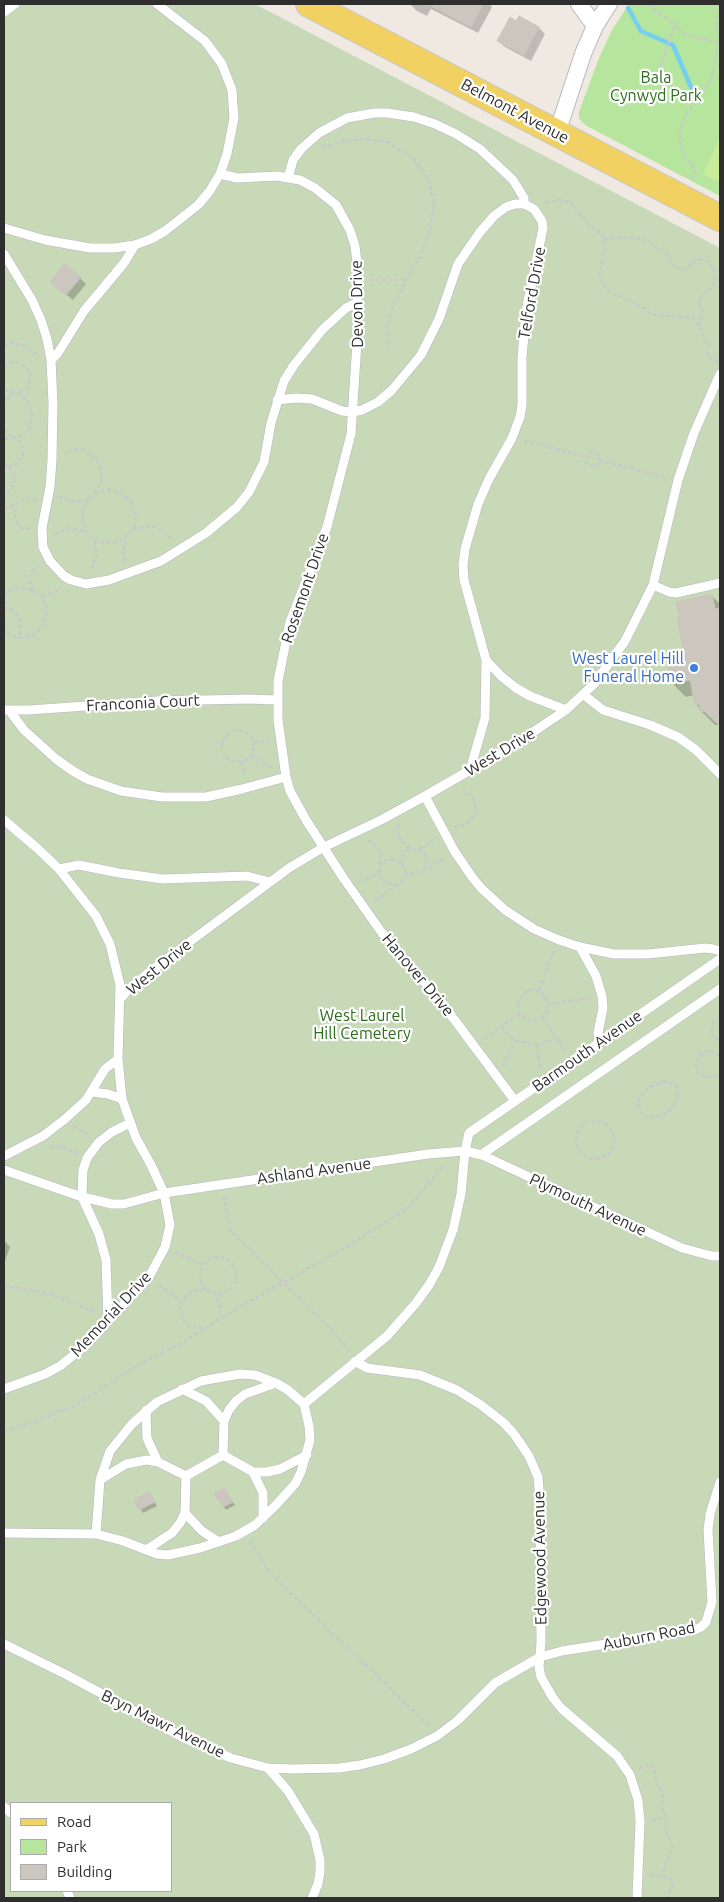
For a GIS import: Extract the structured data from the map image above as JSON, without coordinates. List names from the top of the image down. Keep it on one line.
{"streets":{"main road":["Belmont Avenue"],"lane":["Telford Drive","Devon Drive","Rosemont Drive","Franconia Court","West Drive","Hanover Drive","Barmouth Avenue","Ashland Avenue","Plymouth Avenue","Memorial Drive","Edgewood Avenue","Auburn Road","Bryn Mawr Avenue"]},"crossings":[["Telford Drive","West Drive"],["Devon Drive","Rosemont Drive"],["Rosemont Drive","Franconia Court"],["Rosemont Drive","West Drive"],["Rosemont Drive","Hanover Drive"],["West Drive","Hanover Drive"],["West Drive","Memorial Drive"],["Hanover Drive","Barmouth Avenue"],["Barmouth Avenue","Ashland Avenue"],["Barmouth Avenue","Plymouth Avenue"],["Barmouth Avenue","Edgewood Avenue"],["Ashland Avenue","Plymouth Avenue"],["Ashland Avenue","Memorial Drive"],["Edgewood Avenue","Auburn Road"],["Edgewood Avenue","Bryn Mawr Avenue"],["Auburn Road","Bryn Mawr Avenue"]],"parks":["Bala Cynwyd Park","West Laurel Hill Cemetery"],"places":["West Laurel Hill Funeral Home"],"legend":["Road","Park","Building"]}
